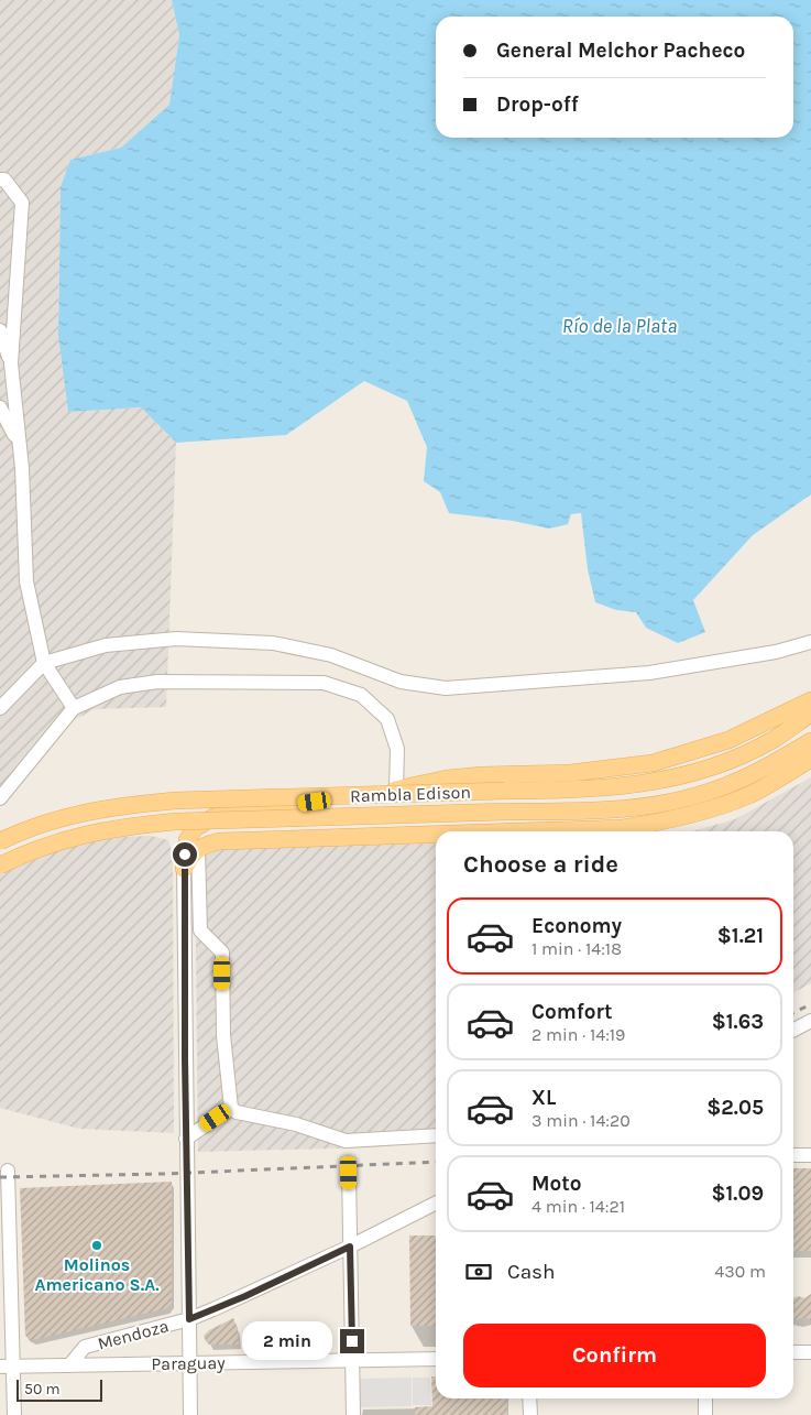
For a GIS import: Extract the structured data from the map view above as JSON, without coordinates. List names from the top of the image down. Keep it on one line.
{"streets":{"main road":["Rambla Edison"],"street":["Mendoza","Paraguay"]},"crossings":[["Mendoza","Paraguay"]],"water":["Río de la Plata"],"places":["Molinos Americano S.A."],"scale_bar":"50 m","page":{"banner":["General Melchor Pacheco","Drop-off"],"heading":"Choose a ride","list":[{"name":"Economy","note":"1 min · 14:18","value":"$1.21"},{"name":"Comfort","note":"2 min · 14:19","value":"$1.63"},{"name":"XL","note":"3 min · 14:20","value":"$2.05"},{"name":"Moto","note":"4 min · 14:21","value":"$1.09"}],"pay":["Cash","430 m"],"buttons":"Confirm","bubble":"2 min","scale":"50 m"}}
